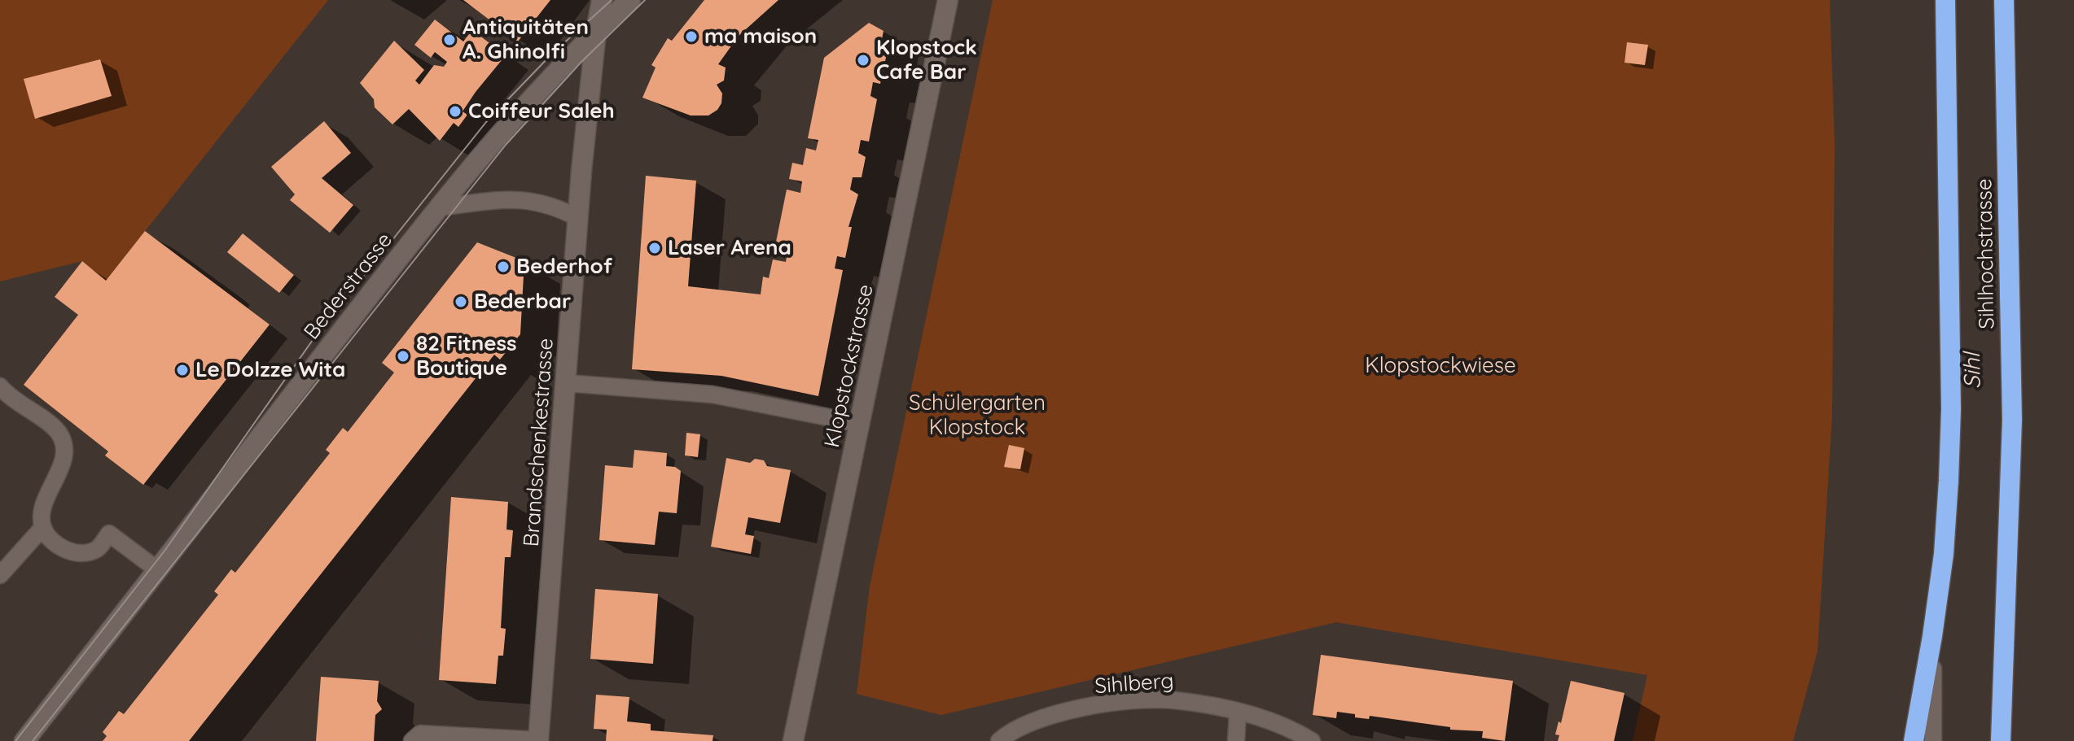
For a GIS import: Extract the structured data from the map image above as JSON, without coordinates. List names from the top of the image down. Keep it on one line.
{"streets":{"highway":["Sihlhochstrasse"],"street":["Bederstrasse","Klopstockstrasse","Brandschenkestrasse"],"lane":["Sihlberg"]},"crossings":[["Bederstrasse","Brandschenkestrasse"]],"water":["Sihl"],"parks":["Klopstockwiese","Schülergarten Klopstock"],"places":["ma maison","Antiquitäten A. Ghinolfi","Klopstock Cafe Bar","Coiffeur Saleh","Laser Arena","Bederhof","Bederbar","82 Fitness Boutique","Le Dolzze Wita"]}
